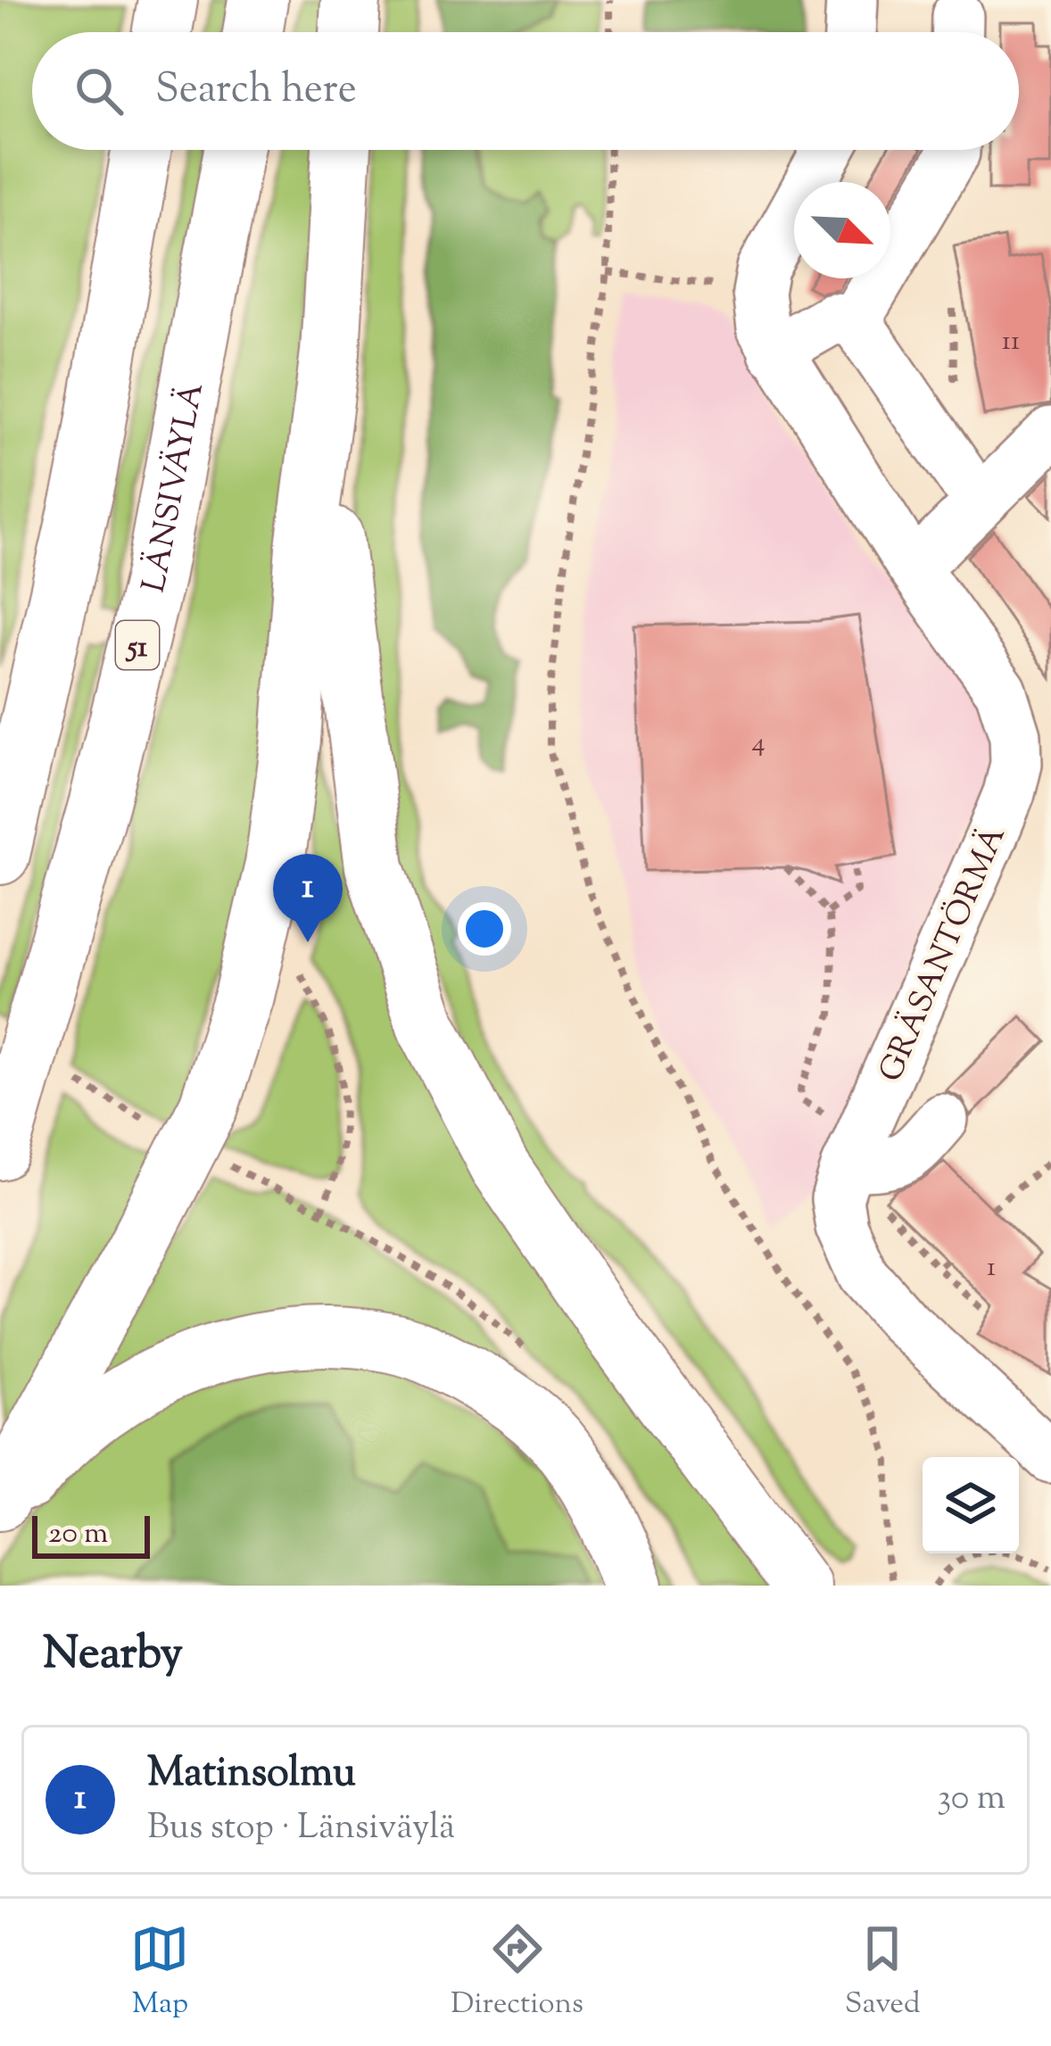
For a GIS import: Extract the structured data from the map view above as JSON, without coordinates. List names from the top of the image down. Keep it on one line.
{"streets":{"highway":["LÄNSIVÄYLÄ","51"],"street":["GRÄSANTÖRMÄ"]},"house_numbers":["11","4","1"],"scale_bar":"20 m","north":"bottom right","page":{"search":"Search here","pins":"1","scale":"20 m","heading":"Nearby","list":[{"mark":"1","name":"Matinsolmu","note":"Bus stop · Länsiväylä","value":"30 m"}],"nav":["Map","Directions","Saved"]}}
